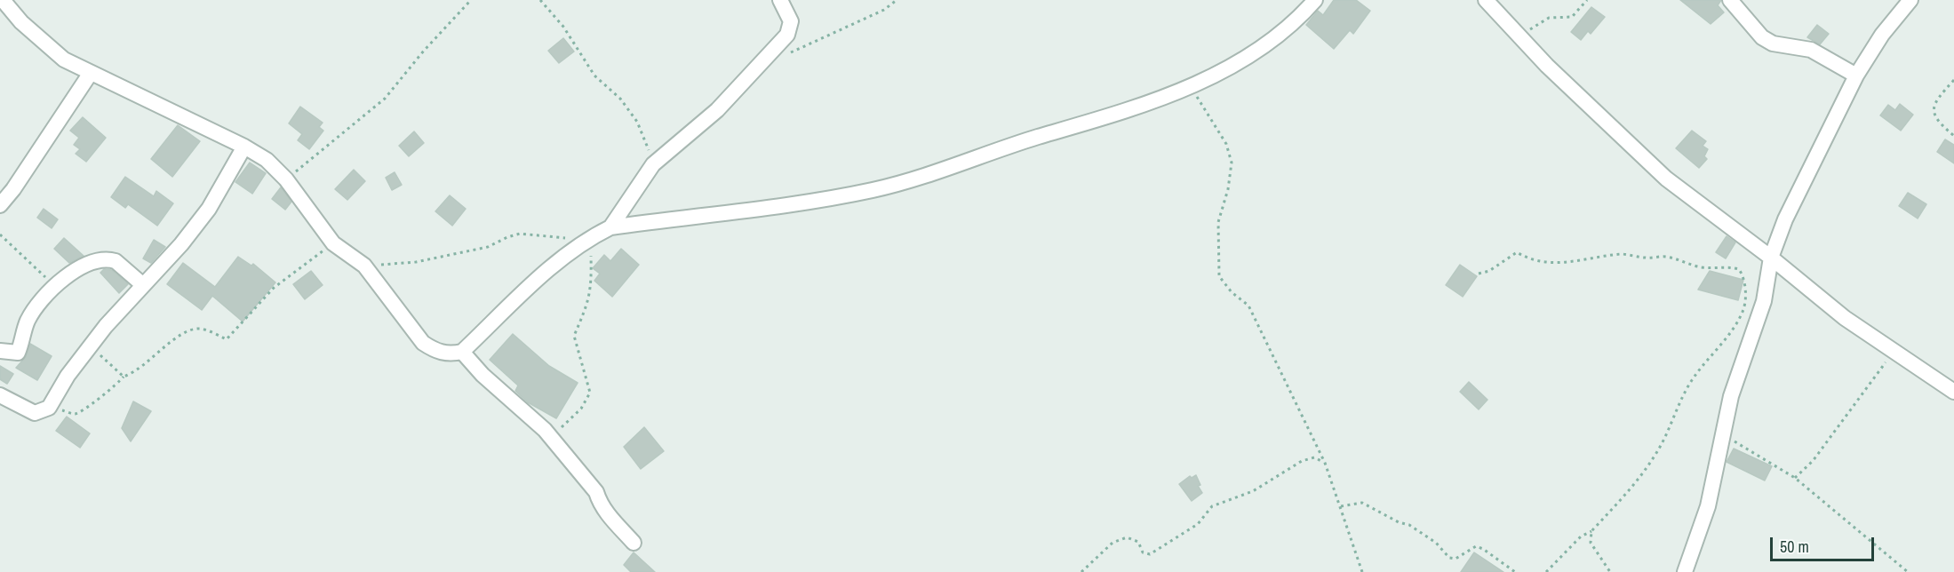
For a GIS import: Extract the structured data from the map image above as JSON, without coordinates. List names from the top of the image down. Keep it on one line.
{"scale_bar":"50 m"}
